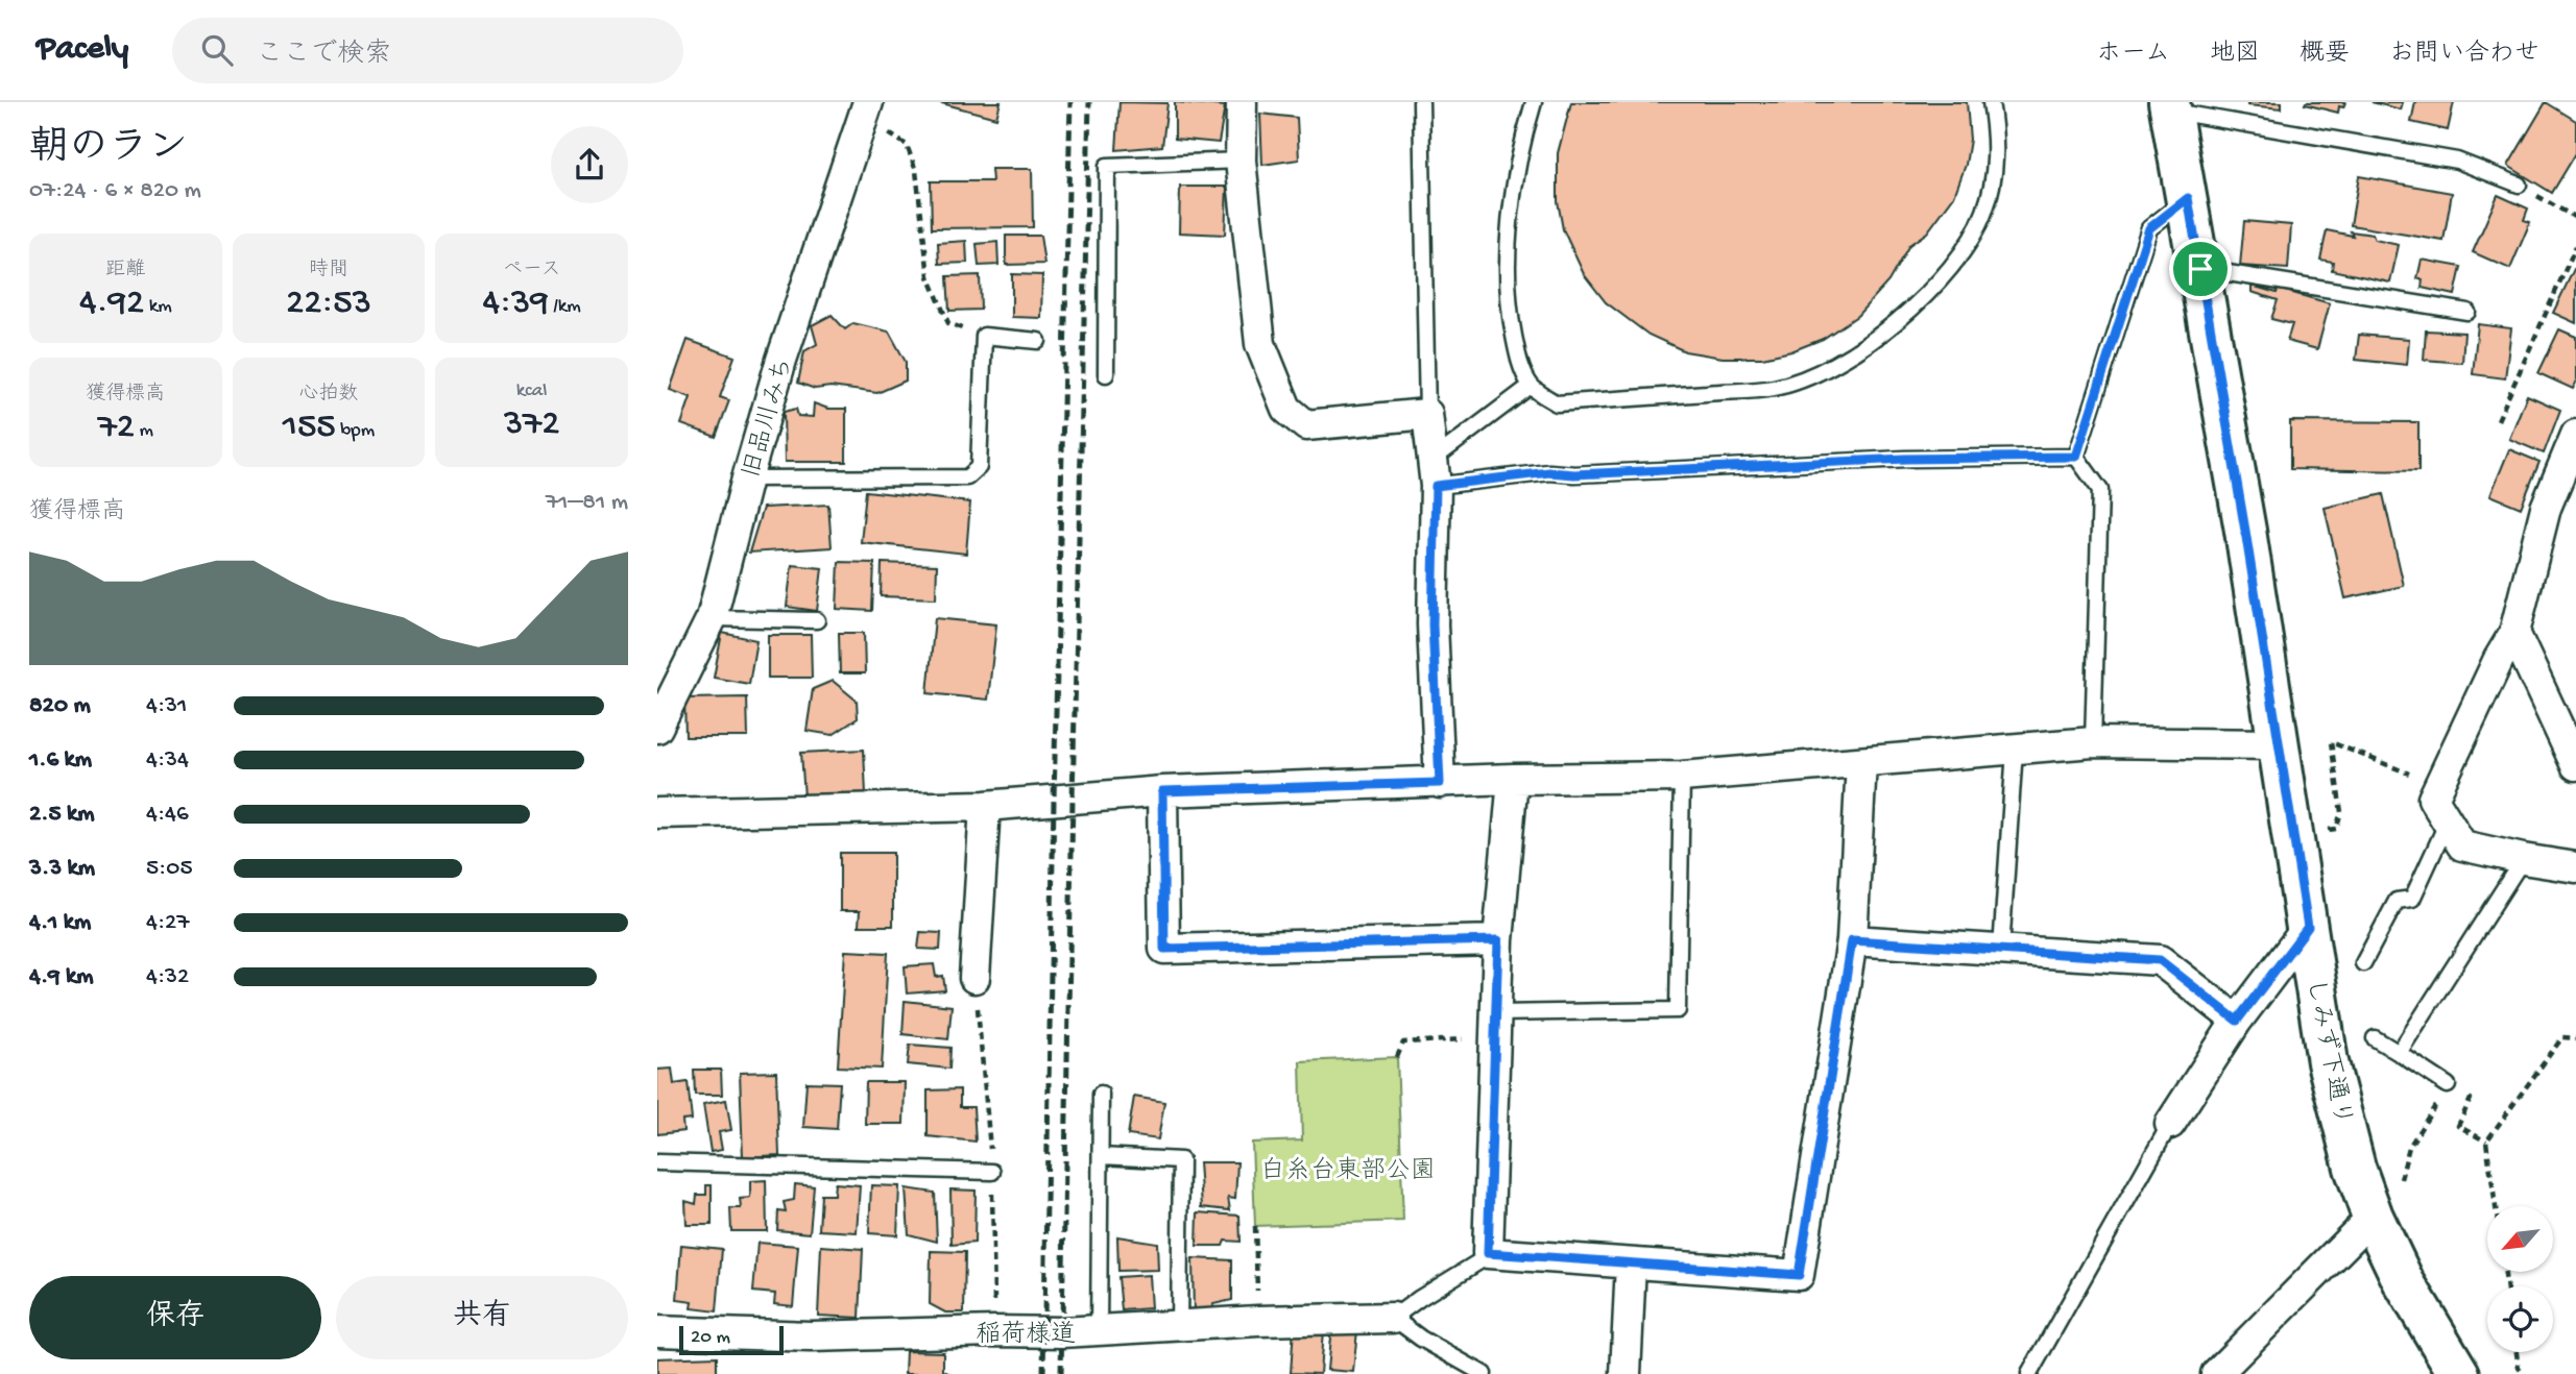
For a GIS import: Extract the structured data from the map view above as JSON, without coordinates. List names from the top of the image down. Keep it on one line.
{"streets":{"street":["旧品川みち","しみず下通り","稲荷様道"]},"parks":["白糸台東部公園"],"scale_bar":"20 m","north":"bottom left","page":{"header":"Pacely","search":"ここで検索","nav":["ホーム","地図","概要","お問い合わせ"],"heading":["朝のラン","07:24 · 6 × 820 m"],"stats":[["距離","4.92 km"],["時間","22:53"],["ペース","4:39 /km"],["獲得標高","72 m"],["心拍数","155 bpm"],["kcal","372"]],"chart":["獲得標高","71–81 m"],"list":[{"name":"820 m","note":"4:31"},{"name":"1.6 km","note":"4:34"},{"name":"2.5 km","note":"4:46"},{"name":"3.3 km","note":"5:05"},{"name":"4.1 km","note":"4:27"},{"name":"4.9 km","note":"4:32"}],"buttons":["保存","共有"],"scale":"20 m"}}
